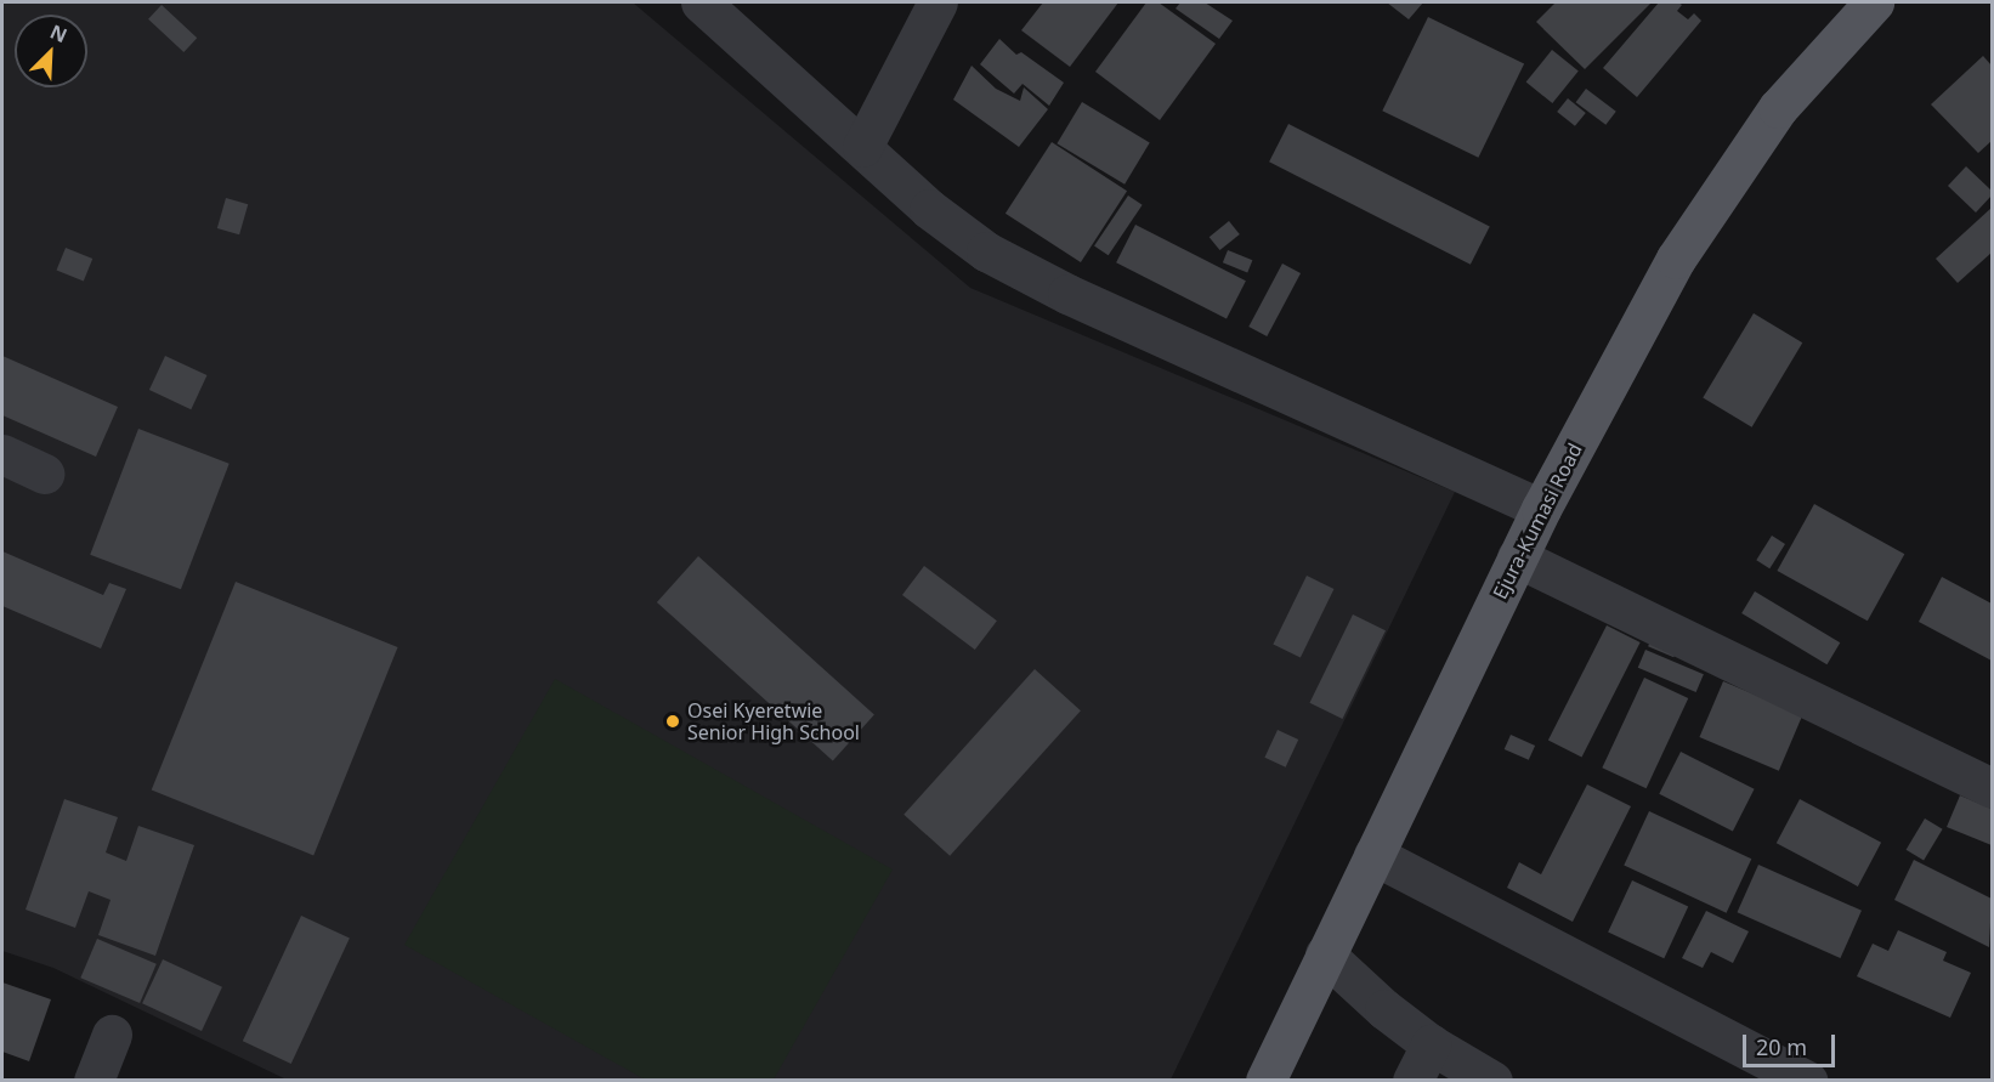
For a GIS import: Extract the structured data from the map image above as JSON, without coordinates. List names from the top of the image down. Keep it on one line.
{"streets":{"main road":["Ejura-Kumasi Road"]},"places":["Osei Kyeretwie Senior High School"],"scale_bar":"20 m","north":"top right"}
